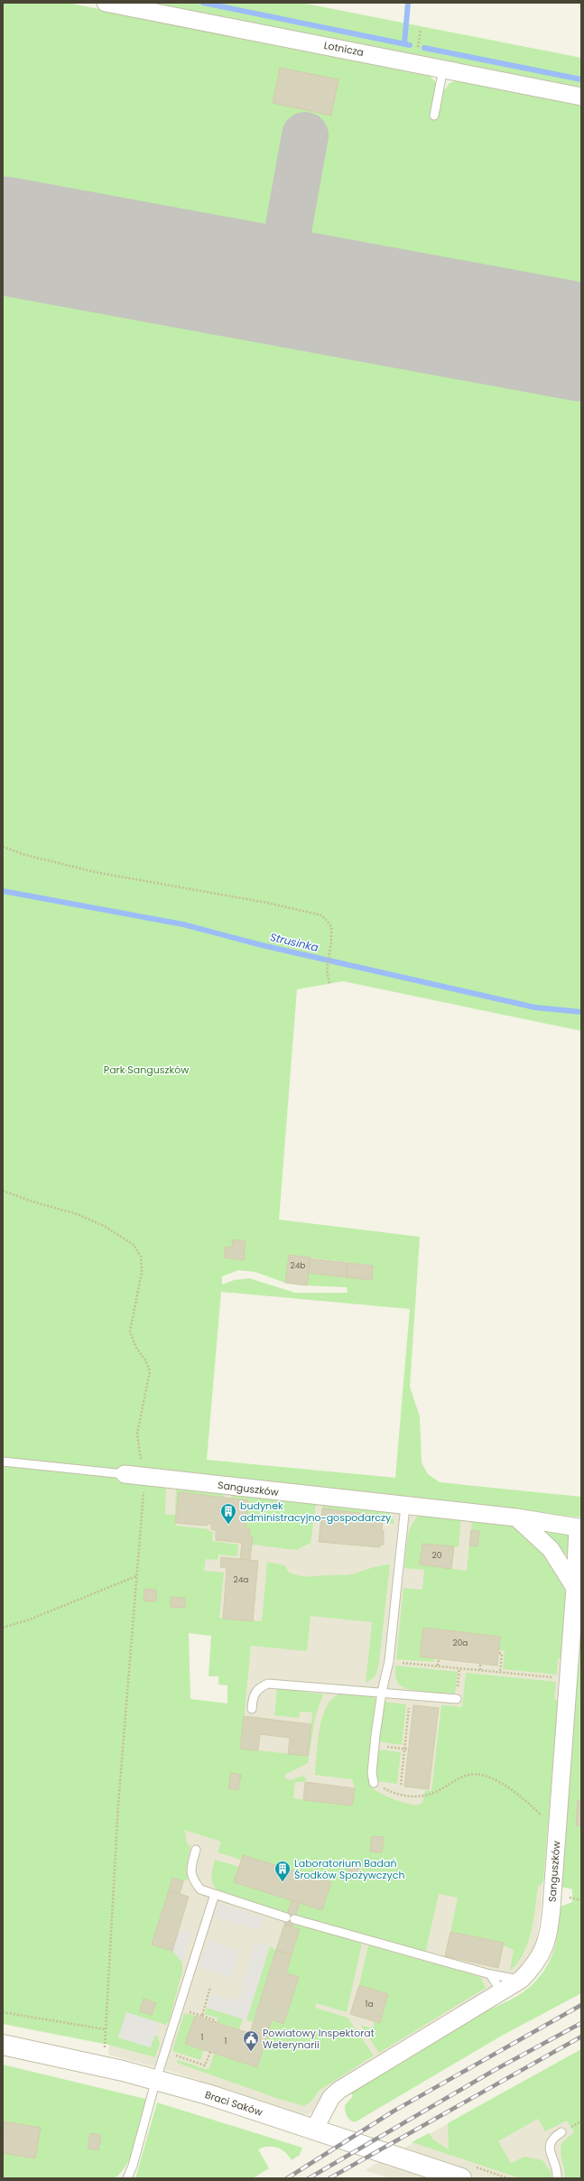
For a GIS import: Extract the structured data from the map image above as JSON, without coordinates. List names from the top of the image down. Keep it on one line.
{"streets":{"street":["Lotnicza","Sanguszków","Braci Saków"]},"crossings":[["Sanguszków","Braci Saków"]],"water":["Strusinka"],"parks":["Park Sanguszków"],"places":{"building":["budynek administracyjno-gospodarczy","Laboratorium Badań Środków Spożywczych"],"public building":["Powiatowy Inspektorat Weterynarii"]},"house_numbers":["24b","20","24a","20a","1a","1","1"]}
